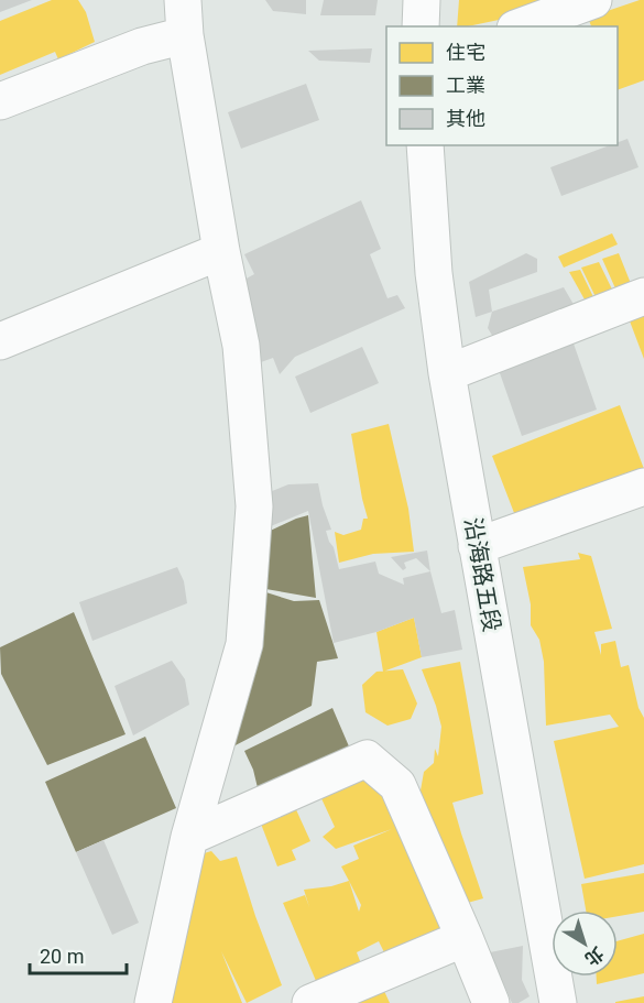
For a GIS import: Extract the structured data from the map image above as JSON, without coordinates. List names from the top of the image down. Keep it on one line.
{"streets":{"street":["沿海路五段"]},"legend":["住宅","工業","其他"],"scale_bar":"20 m","north":"bottom right"}
